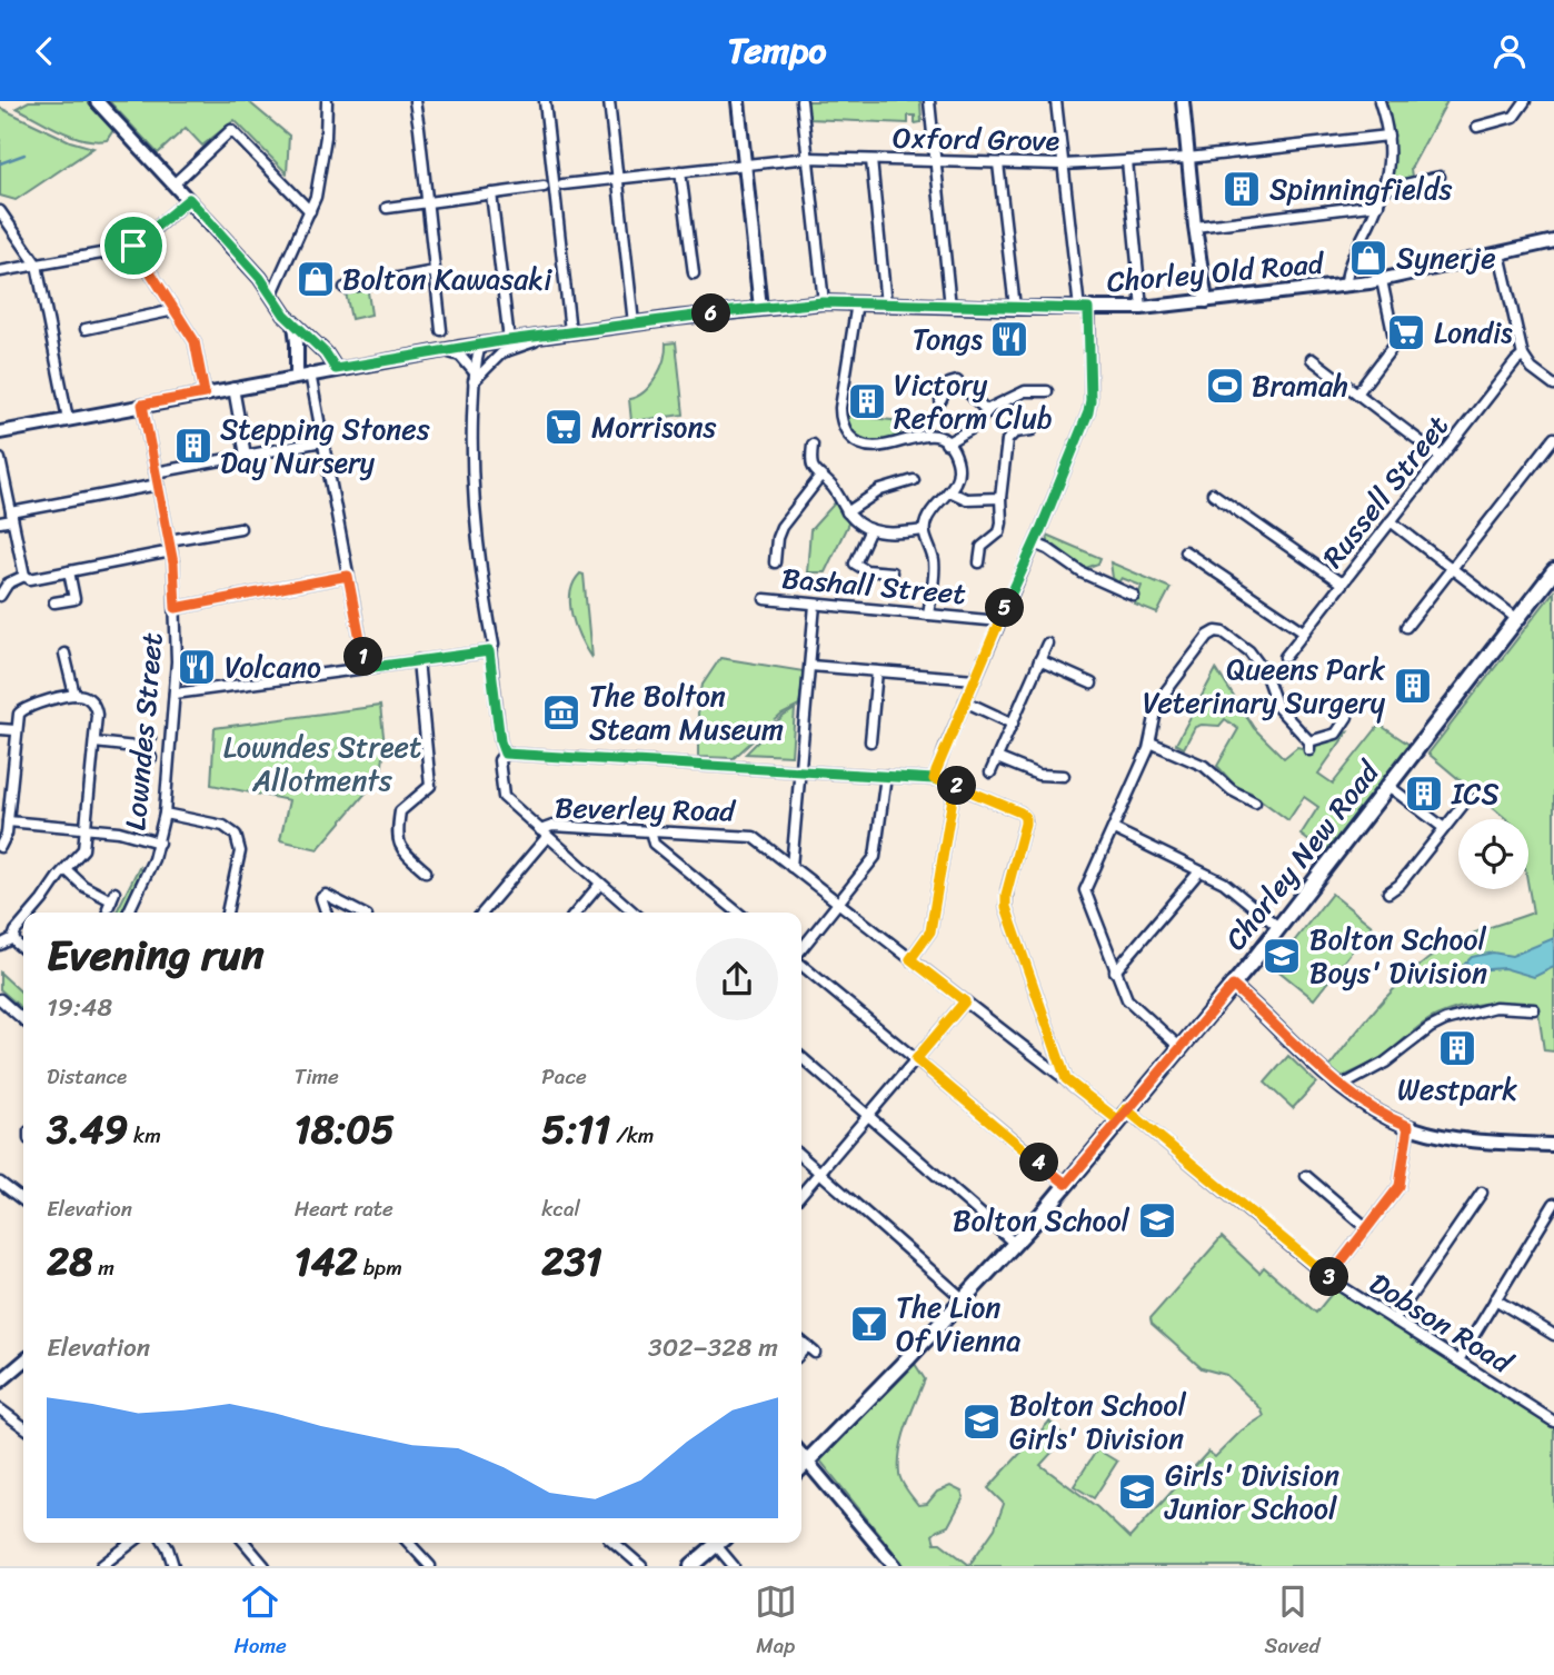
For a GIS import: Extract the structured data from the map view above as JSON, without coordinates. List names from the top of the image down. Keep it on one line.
{"streets":{"main road":["Chorley Old Road","Chorley New Road"],"street":["Oxford Grove","Russell Street","Bashall Street","Lowndes Street","Beverley Road","Dobson Road"]},"crossings":[["Chorley Old Road","Lowndes Street"],["Beverley Road","Chorley New Road"],["Beverley Road","Dobson Road"],["Chorley New Road","Dobson Road"]],"parks":["Lowndes Street Allotments"],"places":{"building":["Spinningfields","Victory Reform Club","Stepping Stones Day Nursery","Queens Park Veterinary Surgery","ICS","Westpark"],"shop":["Synerje","Bolton Kawasaki"],"supermarket":["Londis","Morrisons"],"restaurant":["Tongs","Volcano"],"sports":["Bramah"],"museum":["The Bolton Steam Museum"],"school or university":["Bolton School Boys' Division","Bolton School","Bolton School Girls' Division","Girls' Division Junior School"],"bar":["The Lion Of Vienna"]},"page":{"header":"Tempo","pins":["6","5","1","2","4","3"],"heading":["Evening run","19:48"],"stats":[["Distance","3.49 km"],["Time","18:05"],["Pace","5:11 /km"],["Elevation","28 m"],["Heart rate","142 bpm"],["kcal","231"]],"chart":["Elevation","302–328 m"],"tabs":["Home","Map","Saved"]}}
